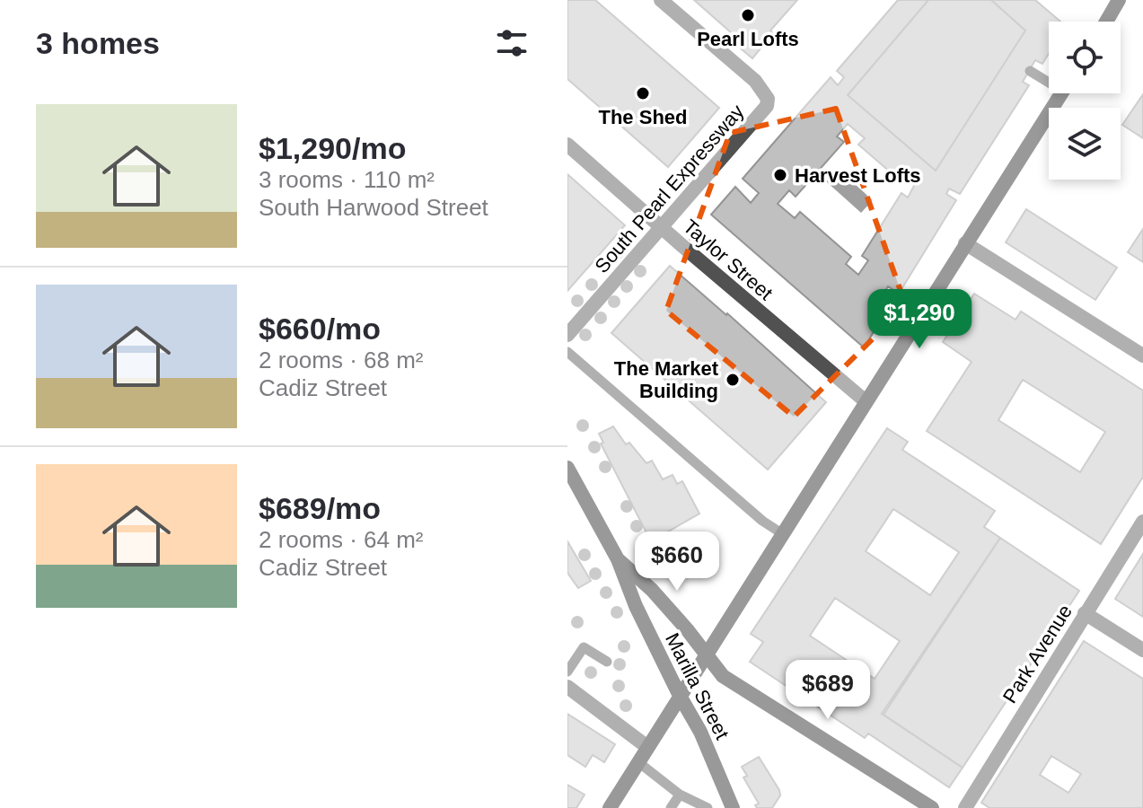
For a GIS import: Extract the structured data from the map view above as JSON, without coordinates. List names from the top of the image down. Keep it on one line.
{"streets":{"main road":["Marilla Street"],"street":["South Pearl Expressway","Taylor Street","Park Avenue"]},"crossings":[["South Pearl Expressway","Taylor Street"]],"places":["Pearl Lofts","The Shed","Harvest Lofts","The Market Building"],"page":{"heading":"3 homes","list":[{"name":"$1,290/mo","note":"3 rooms · 110 m² · South Harwood Street"},{"name":"$660/mo","note":"2 rooms · 68 m² · Cadiz Street"},{"name":"$689/mo","note":"2 rooms · 64 m² · Cadiz Street"}],"price":["$1,290","$660","$689"]}}
